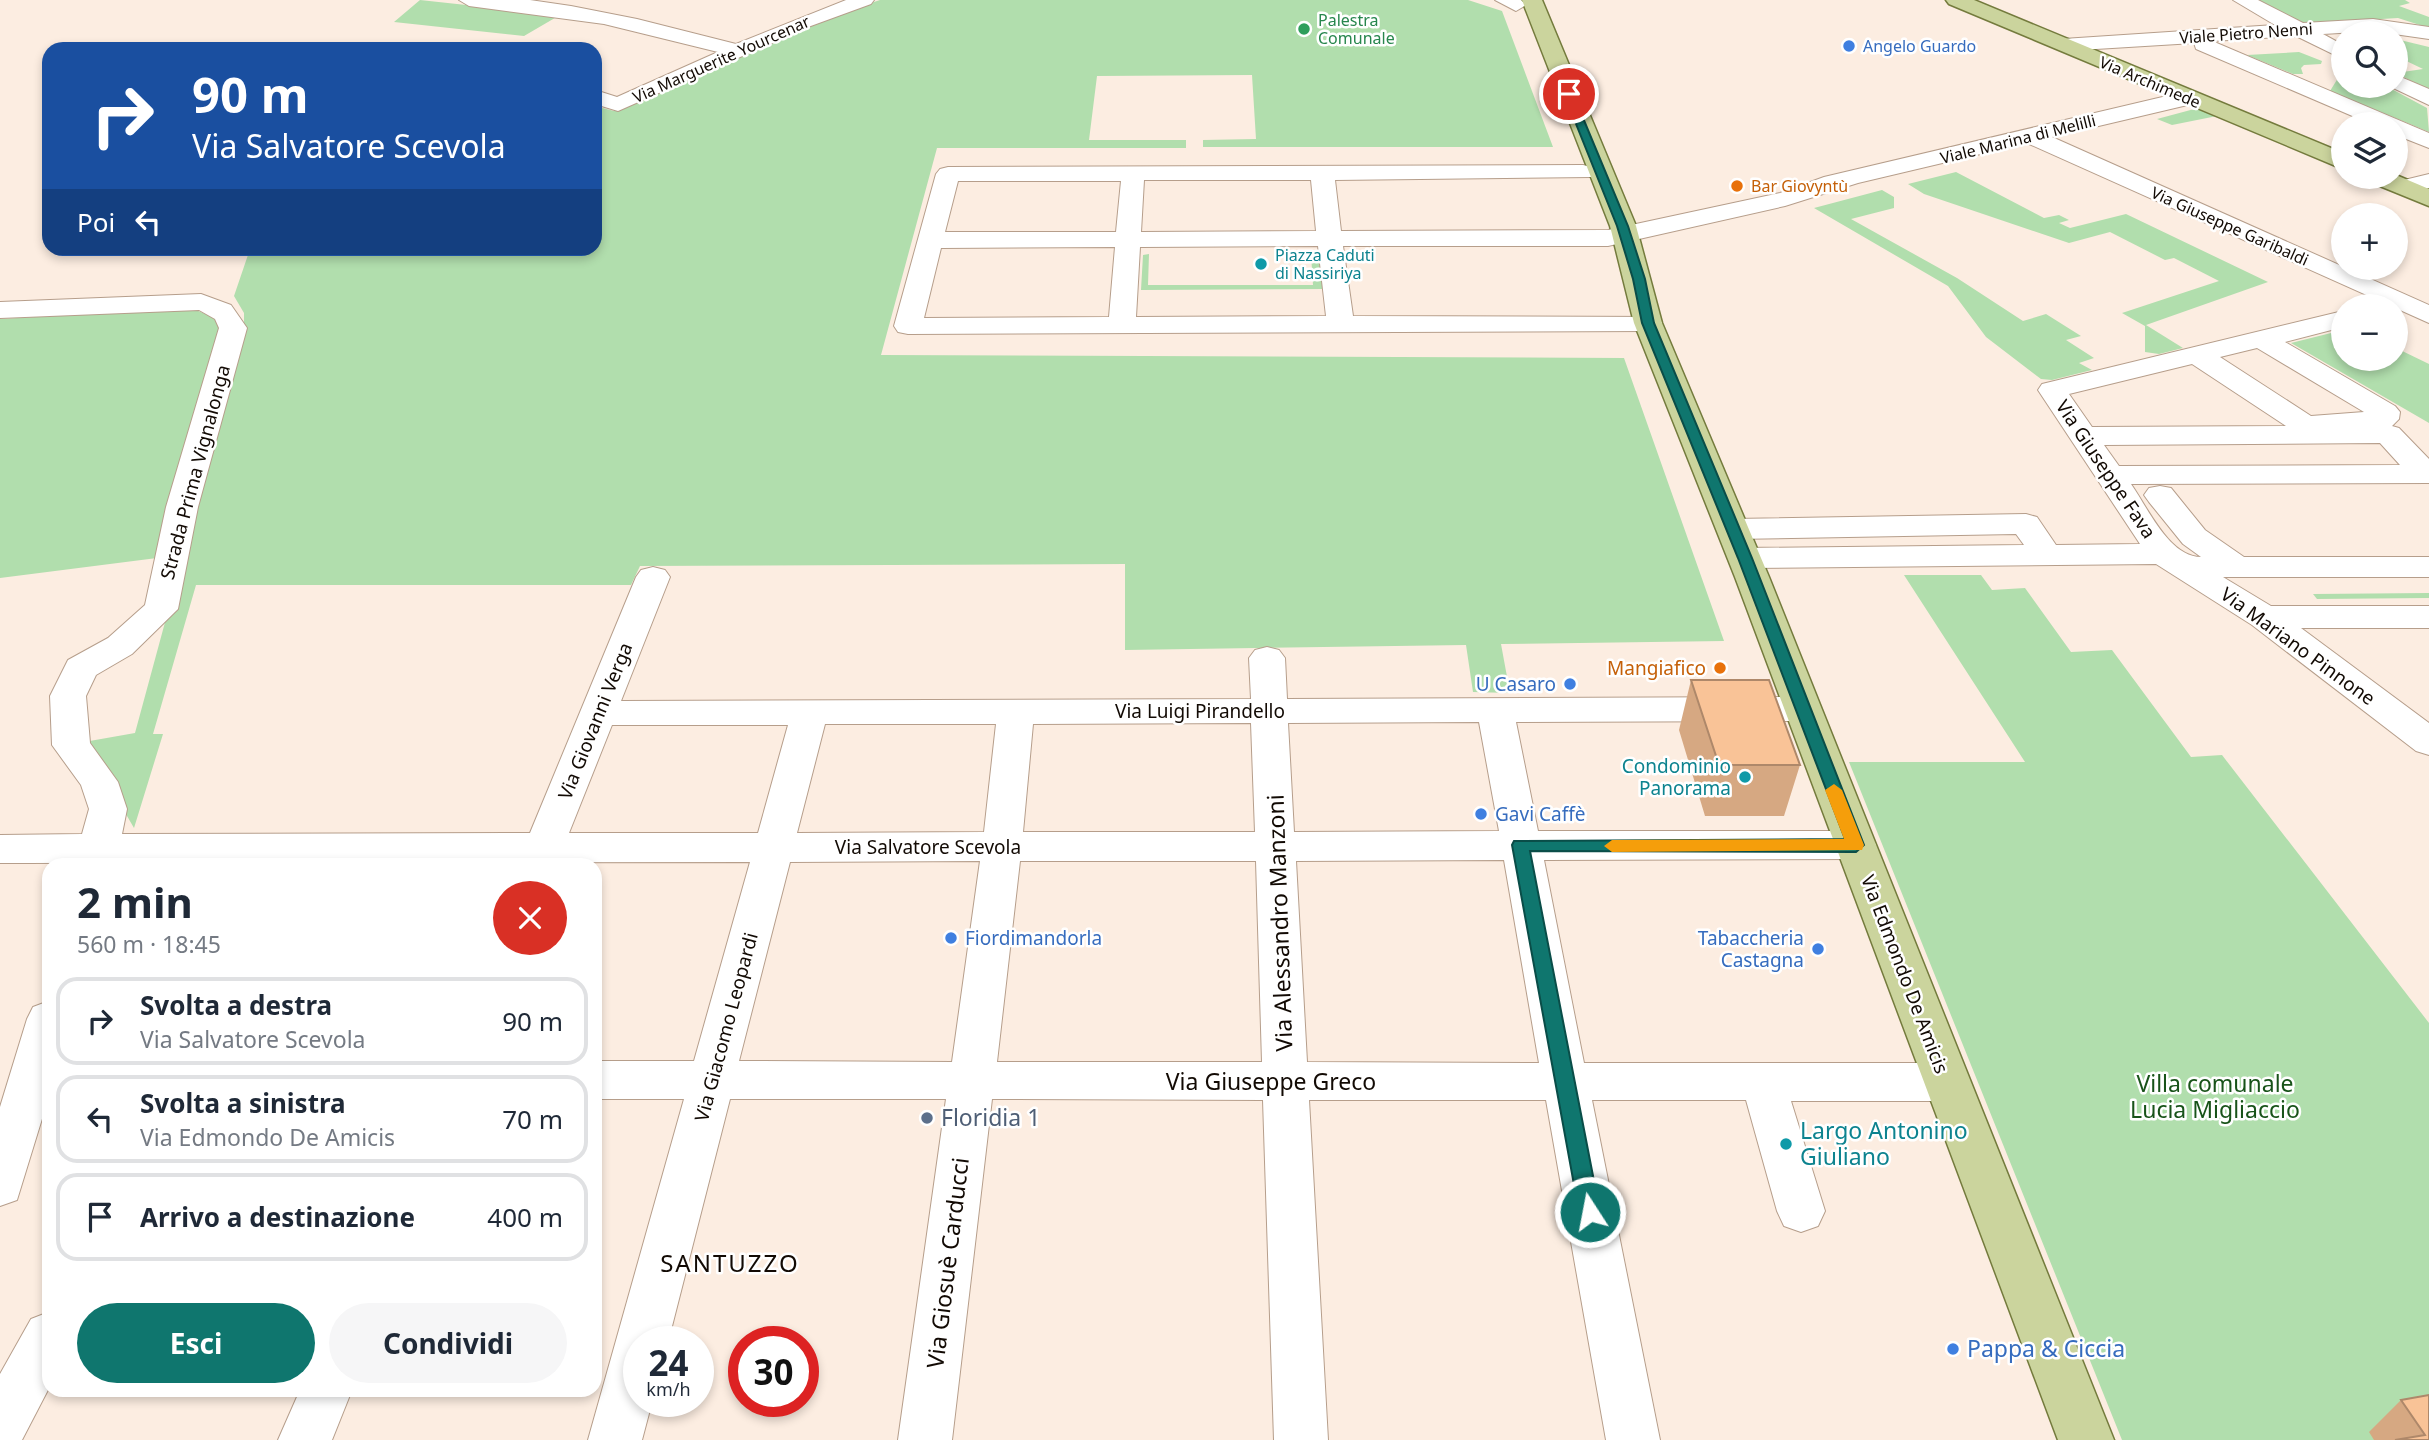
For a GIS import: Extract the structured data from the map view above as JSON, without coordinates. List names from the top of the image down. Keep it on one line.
{"streets":{"main road":["Via Archimede","Via Edmondo De Amicis"],"street":["Viale Pietro Nenni","Via Marguerite Yourcenar","Viale Marina di Melilli","Via Giuseppe Garibaldi","Via Giuseppe Fava","Strada Prima Vignalonga","Via Mariano Pinnone","Via Luigi Pirandello","Via Giovanni Verga","Via Salvatore Scevola","Via Alessandro Manzoni","Via Giacomo Leopardi","Via Giuseppe Greco","Via Giosuè Carducci"]},"crossings":[["Viale Pietro Nenni","Via Archimede"],["Via Archimede","Viale Marina di Melilli"],["Viale Marina di Melilli","Via Giuseppe Garibaldi"],["Viale Marina di Melilli","Via Edmondo De Amicis"],["Via Giuseppe Fava","Via Mariano Pinnone"],["Via Giuseppe Fava","Via Edmondo De Amicis"],["Strada Prima Vignalonga","Via Salvatore Scevola"],["Via Luigi Pirandello","Via Giovanni Verga"],["Via Luigi Pirandello","Via Alessandro Manzoni"],["Via Luigi Pirandello","Via Edmondo De Amicis"],["Via Luigi Pirandello","Via Giacomo Leopardi"],["Via Luigi Pirandello","Via Giosuè Carducci"],["Via Giovanni Verga","Via Salvatore Scevola"],["Via Salvatore Scevola","Via Alessandro Manzoni"],["Via Salvatore Scevola","Via Edmondo De Amicis"],["Via Salvatore Scevola","Via Giacomo Leopardi"],["Via Salvatore Scevola","Via Giosuè Carducci"],["Via Alessandro Manzoni","Via Giuseppe Greco"],["Via Edmondo De Amicis","Via Giuseppe Greco"],["Via Giacomo Leopardi","Via Giuseppe Greco"],["Via Giuseppe Greco","Via Giosuè Carducci"]],"districts":["SANTUZZO"],"parks":["Villa comunale Lucia Migliaccio"],"places":["Palestra Comunale","Angelo Guardo","Bar Giovyntù","Piazza Caduti di Nassiriya","Mangiafico","U Casaro","Condominio Panorama","Gavi Caffè","Fiordimandorla","Tabaccheria Castagna","Floridia 1","Largo Antonino Giuliano","Pappa & Ciccia"],"page":{"map_buttons":["+","−"],"turn":["90 m","Via Salvatore Scevola"],"then":"Poi","heading":["2 min","560 m · 18:45"],"list":[{"name":"Svolta a destra","note":"Via Salvatore Scevola","value":"90 m"},{"name":"Svolta a sinistra","note":"Via Edmondo De Amicis","value":"70 m"},{"name":"Arrivo a destinazione","value":"400 m"}],"buttons":["Esci","Condividi"],"speed":"24 km/h","limit":"30"}}
